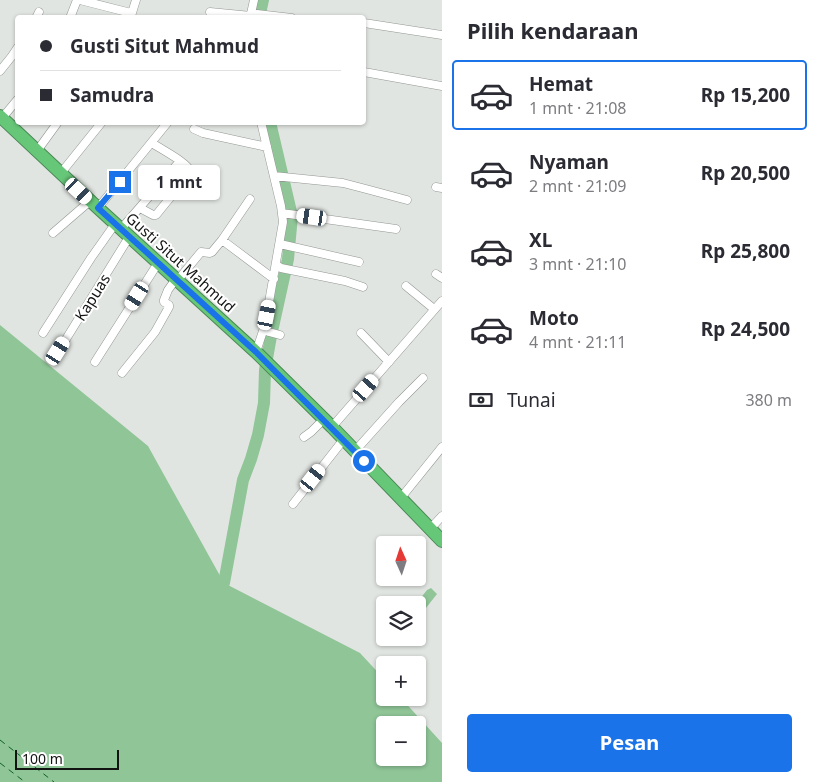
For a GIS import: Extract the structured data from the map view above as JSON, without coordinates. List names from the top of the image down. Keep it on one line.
{"streets":{"highway":["Gusti Situt Mahmud"],"street":["Kapuas"]},"crossings":[["Gusti Situt Mahmud","Kapuas"]],"scale_bar":"100 m","north":"top","page":{"heading":"Pilih kendaraan","banner":["Gusti Situt Mahmud","Samudra"],"list":[{"name":"Hemat","note":"1 mnt · 21:08","value":"Rp 15,200"},{"name":"Nyaman","note":"2 mnt · 21:09","value":"Rp 20,500"},{"name":"XL","note":"3 mnt · 21:10","value":"Rp 25,800"},{"name":"Moto","note":"4 mnt · 21:11","value":"Rp 24,500"}],"bubble":"1 mnt","pay":["Tunai","380 m"],"map_buttons":["+","−"],"buttons":"Pesan","scale":"100 m"}}
